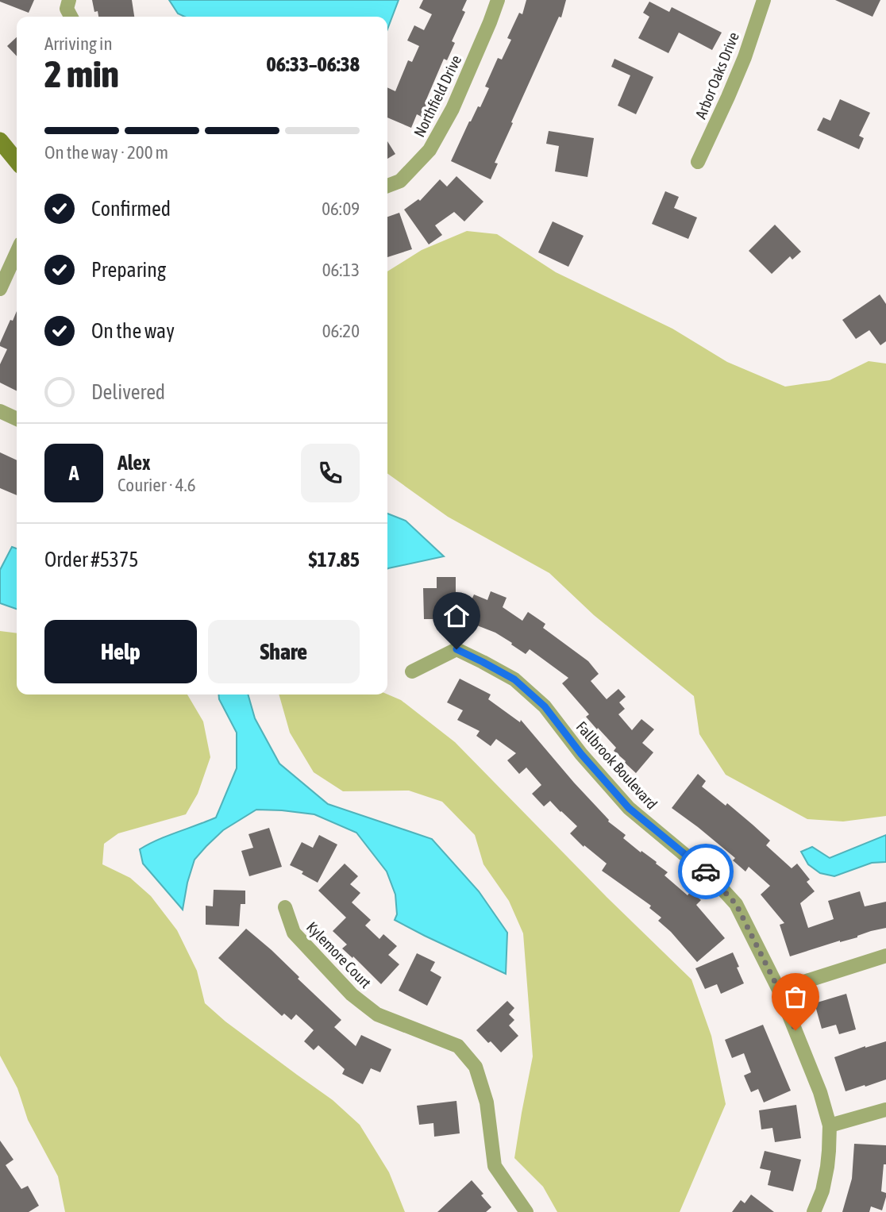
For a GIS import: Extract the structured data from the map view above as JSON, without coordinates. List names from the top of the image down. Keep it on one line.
{"streets":{"street":["Arbor Oaks Drive","Northfield Drive","Fallbrook Boulevard","Kylemore Court"]},"page":{"heading":["2 min","Arriving in","06:33–06:38"],"panel":["Alex","Courier · 4.6","Order #5375","$17.85"],"bar":"On the way · 200 m","list":[["Confirmed","06:09"],["Preparing","06:13"],["On the way","06:20"],"Delivered"],"round":"A","buttons":["Help","Share"]}}
